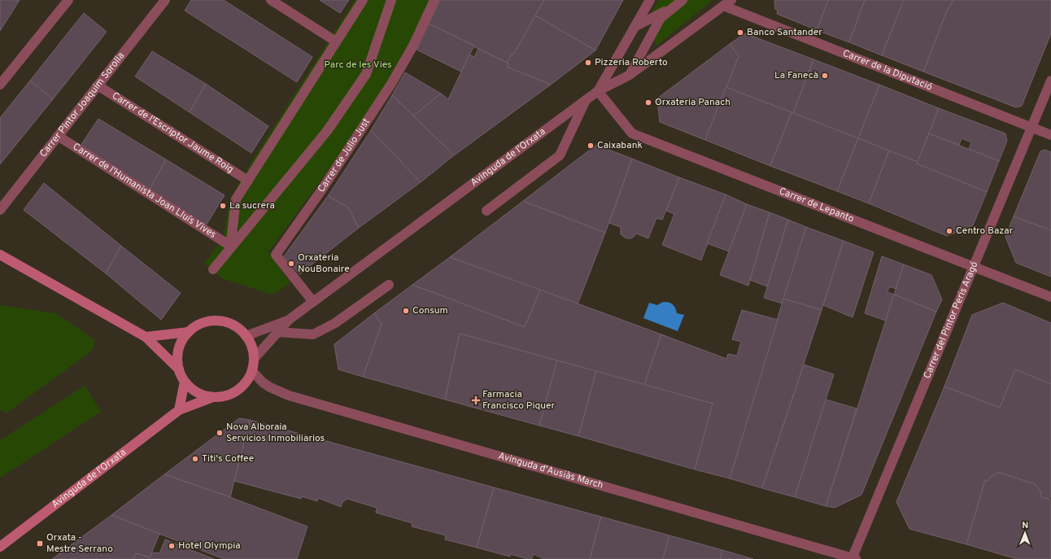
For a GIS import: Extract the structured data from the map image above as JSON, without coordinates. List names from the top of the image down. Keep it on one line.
{"streets":{"main road":["Avinguda de l'Orxata"],"street":["Carrer de la Diputació","Carrer Pintor Joaquim Sorolla","Carrer de l'Escriptor Jaume Roig","Carrer de Julio Just","Carrer de l'Humanista Joan Lluís Vives","Carrer de Lepanto","Carrer del Pintor Peris Aragó","Avinguda d'Ausiàs March"]},"crossings":[["Carrer de la Diputació","Avinguda de l'Orxata"],["Carrer de la Diputació","Carrer del Pintor Peris Aragó"],["Carrer Pintor Joaquim Sorolla","Carrer de l'Escriptor Jaume Roig"],["Carrer Pintor Joaquim Sorolla","Carrer de l'Humanista Joan Lluís Vives"],["Carrer de Julio Just","Avinguda de l'Orxata"],["Avinguda de l'Orxata","Carrer de Lepanto"],["Avinguda de l'Orxata","Avinguda d'Ausiàs March"],["Carrer de Lepanto","Carrer del Pintor Peris Aragó"],["Carrer del Pintor Peris Aragó","Avinguda d'Ausiàs March"]],"parks":["Parc de les Vies"],"places":{"other":["Banco Santander","Pizzeria Roberto","La Fanecà","Orxateria Panach","Caixabank","La sucrera","Centro Bazar","Orxateria NouBonaire","Consum","Nova Alboraia Servicios Inmobiliarios","Titi's Coffee","Hotel Olympia"],"health":["Farmacia Francisco Piquer"],"transit":["Orxata - Mestre Serrano"]},"north":"top"}
